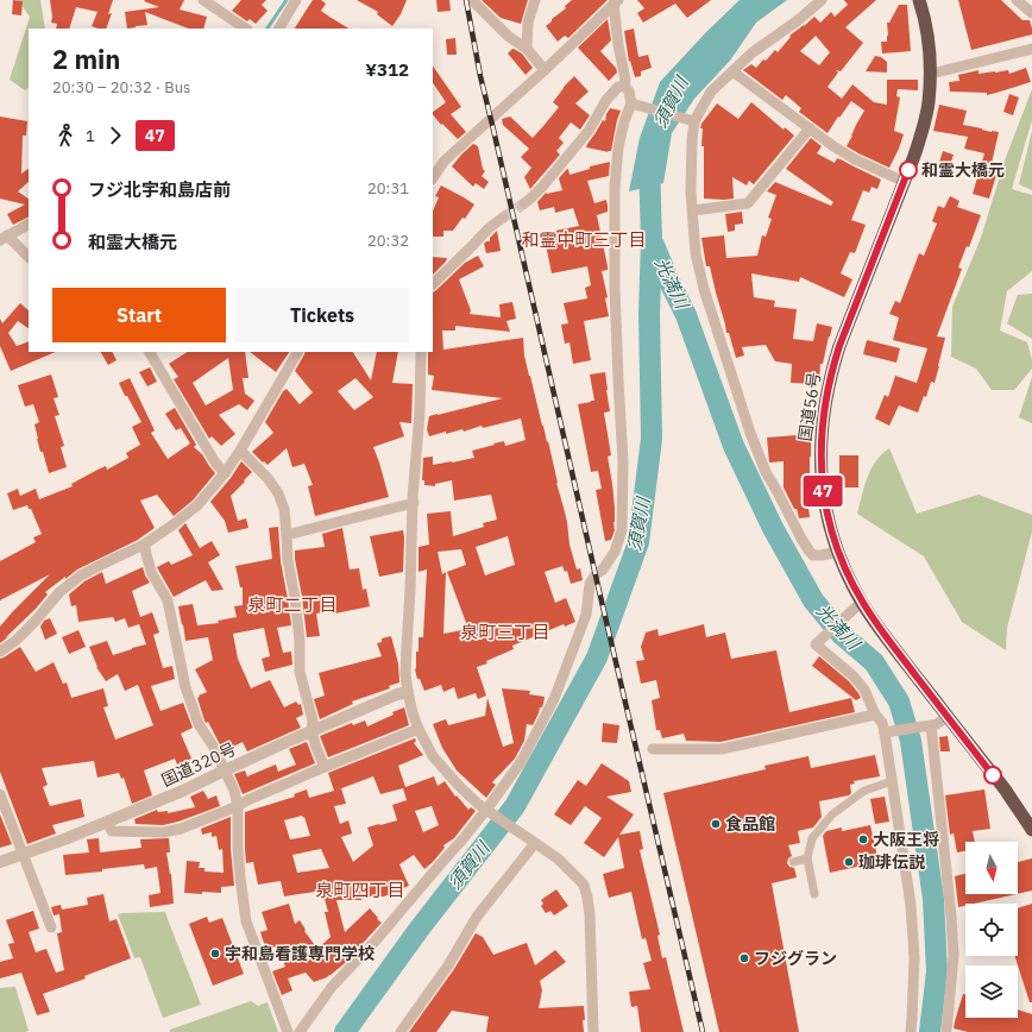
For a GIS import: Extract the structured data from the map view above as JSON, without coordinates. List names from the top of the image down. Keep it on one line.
{"streets":{"highway":["国道56号"],"street":["国道320号"]},"districts":["和霊中町三丁目","泉町二丁目","泉町三丁目","泉町四丁目"],"water":["須賀川","光満川"],"places":["和霊大橋元","食品館","大阪王将","珈琲伝説","宇和島看護専門学校","フジグラン"],"lines":["bus line 47"],"north":"bottom","page":{"on_map":"47","heading":["2 min","20:30 – 20:32 · Bus","¥312"],"legs":["1","47"],"list":[{"name":"フジ北宇和島店前","value":"20:31"},{"name":"和霊大橋元","value":"20:32"}],"buttons":["Start","Tickets"]}}
